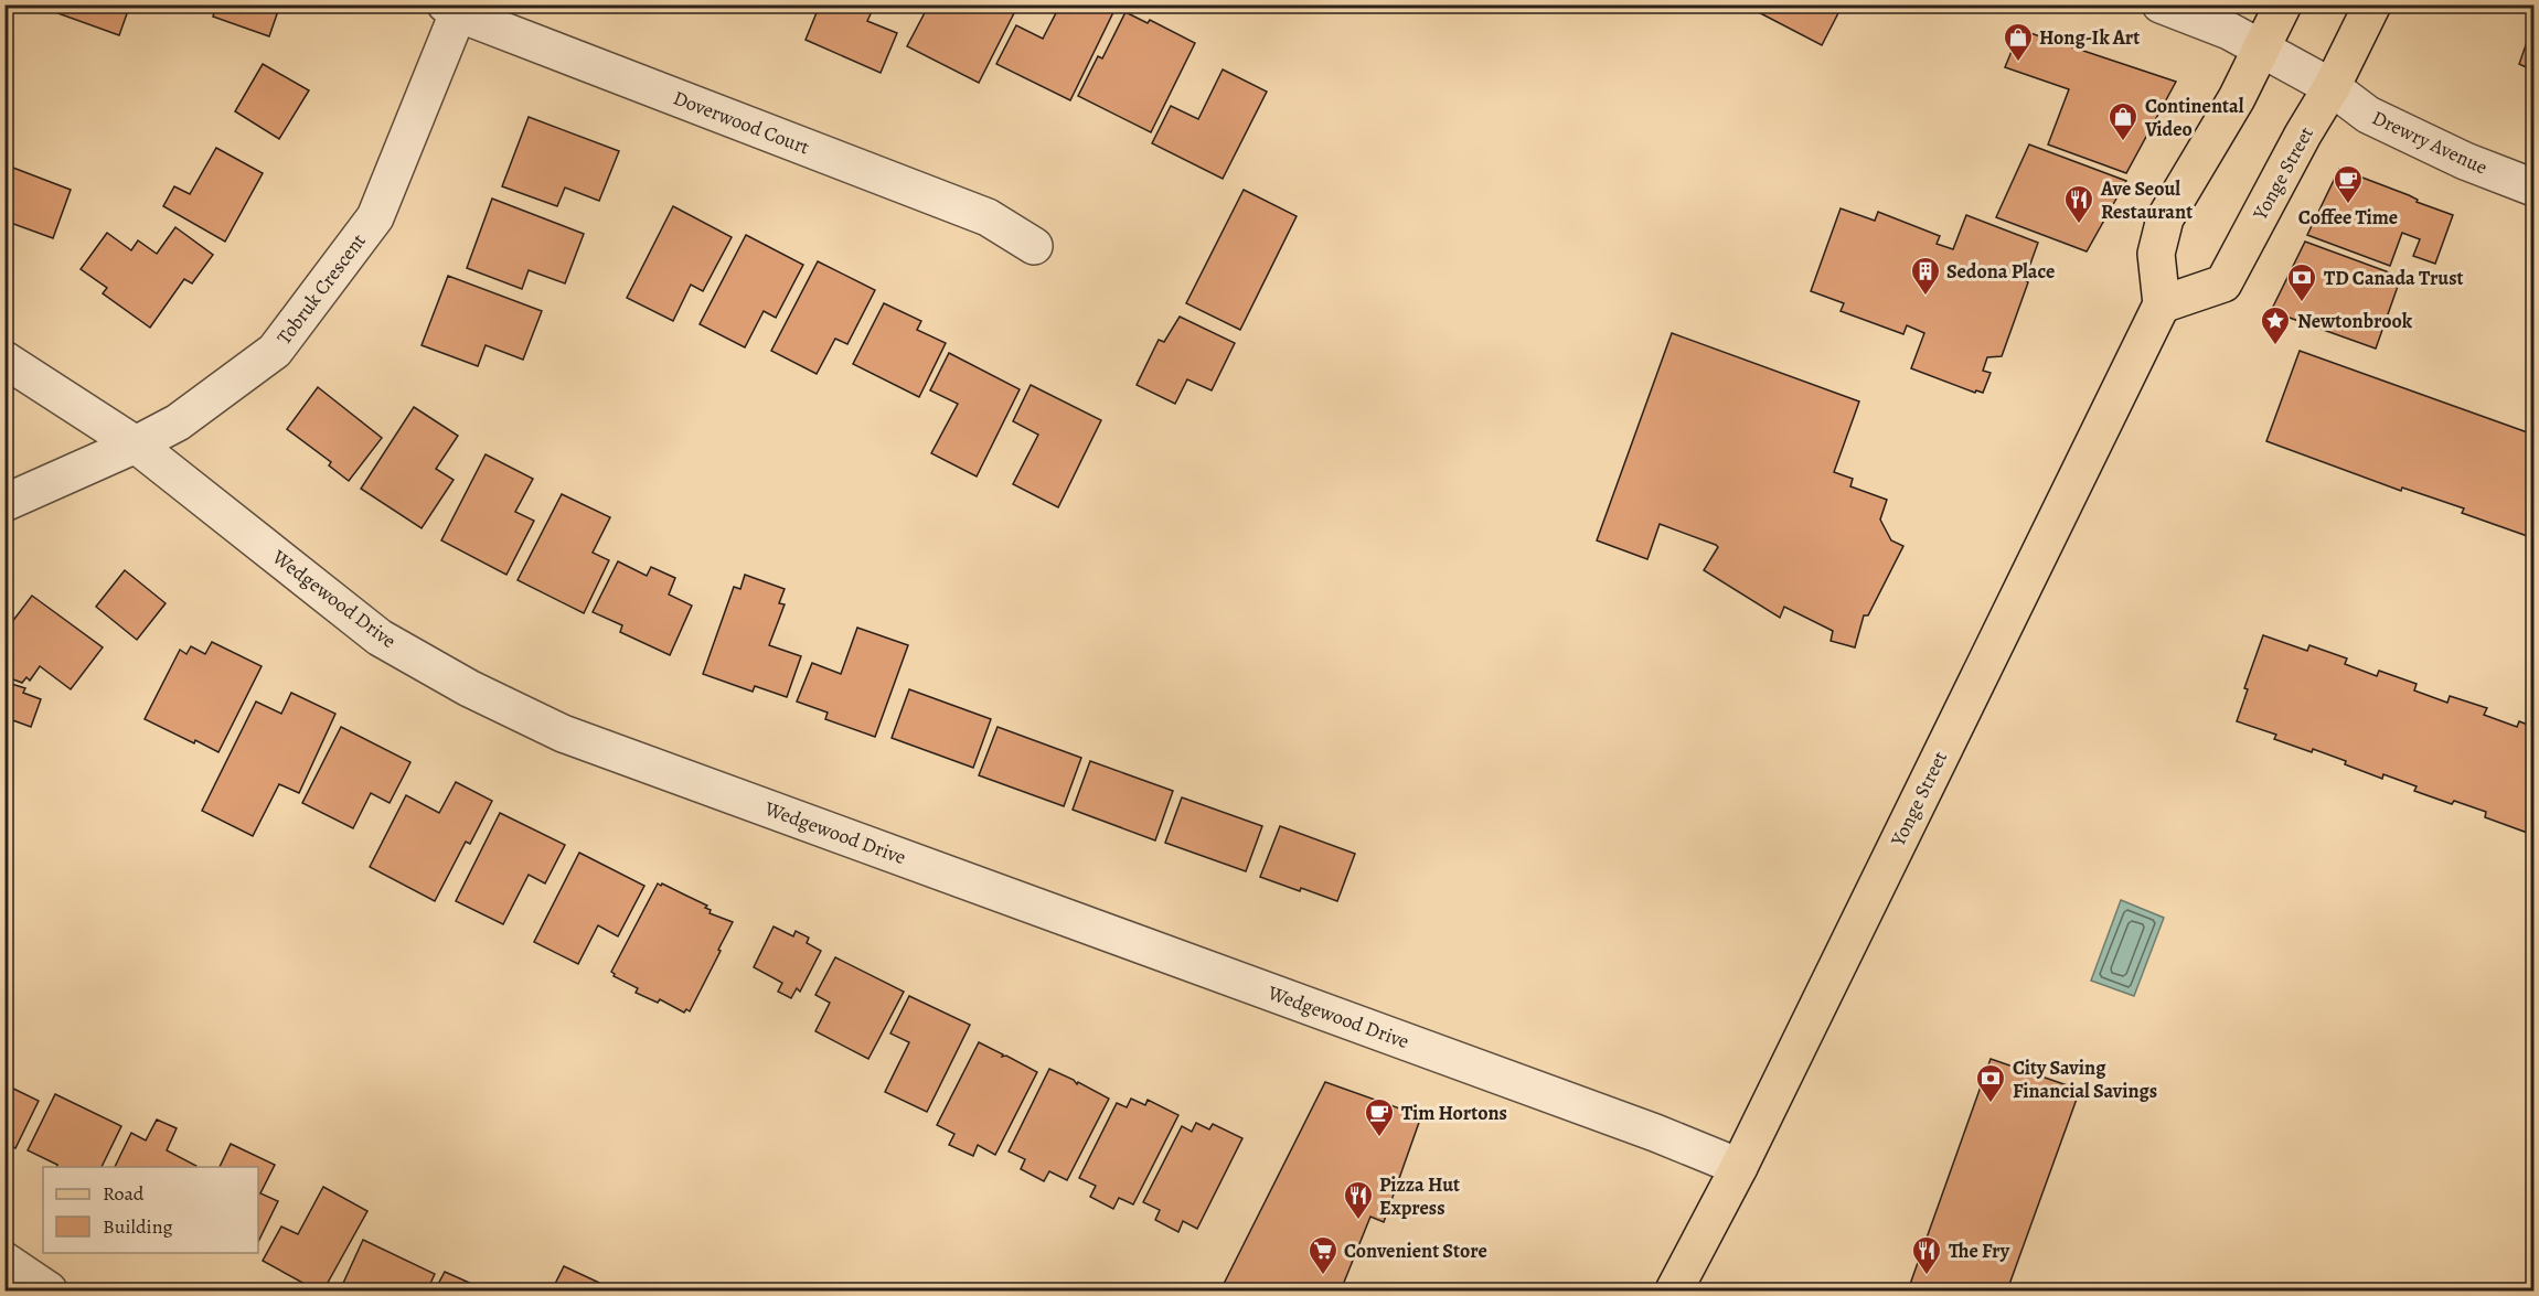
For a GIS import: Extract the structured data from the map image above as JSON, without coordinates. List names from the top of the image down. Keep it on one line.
{"streets":{"main road":["Yonge Street"],"street":["Doverwood Court","Drewry Avenue","Tobruk Crescent","Wedgewood Drive"]},"crossings":[["Doverwood Court","Tobruk Crescent"],["Drewry Avenue","Yonge Street"],["Yonge Street","Wedgewood Drive"],["Tobruk Crescent","Wedgewood Drive"]],"places":{"shop":["Hong-Ik Art","Continental Video"],"cafe":["Coffee Time","Tim Hortons"],"restaurant":["Ave Seoul Restaurant","Pizza Hut Express","The Fry"],"building":["Sedona Place"],"bank":["TD Canada Trust","City Saving Financial Savings"],"place":["Newtonbrook"],"supermarket":["Convenient Store"]},"legend":["Road","Building"]}
